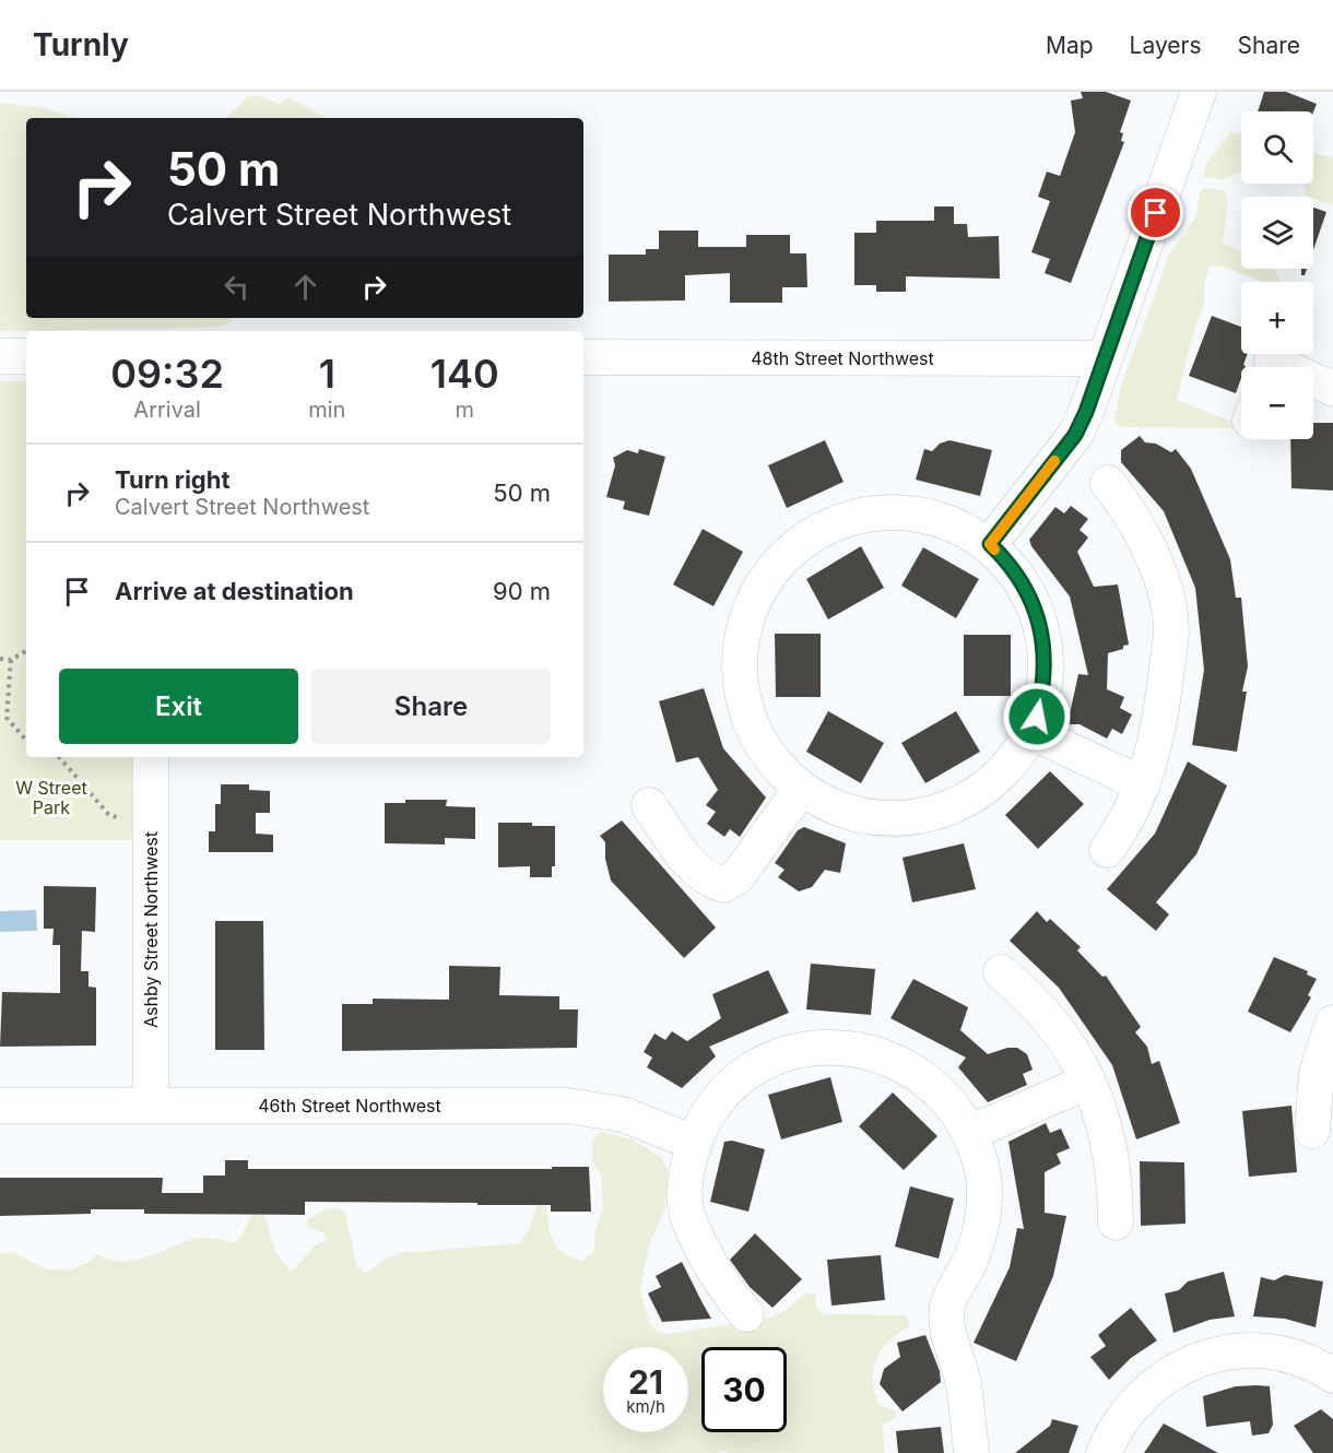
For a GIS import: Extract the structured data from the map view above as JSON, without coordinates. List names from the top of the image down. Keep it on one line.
{"streets":{"street":["48th Street Northwest","Ashby Street Northwest","46th Street Northwest"]},"crossings":[["Ashby Street Northwest","46th Street Northwest"]],"parks":["W Street Park"],"page":{"header":"Turnly","nav":["Map","Layers","Share"],"map_buttons":["+","−"],"turn":["50 m","Calvert Street Northwest"],"eta":["09:32","Arrival","1","min","140","m"],"list":[{"name":"Turn right","note":"Calvert Street Northwest","value":"50 m"},{"name":"Arrive at destination","value":"90 m"}],"buttons":["Exit","Share"],"speed":"21 km/h","limit":"30"}}
